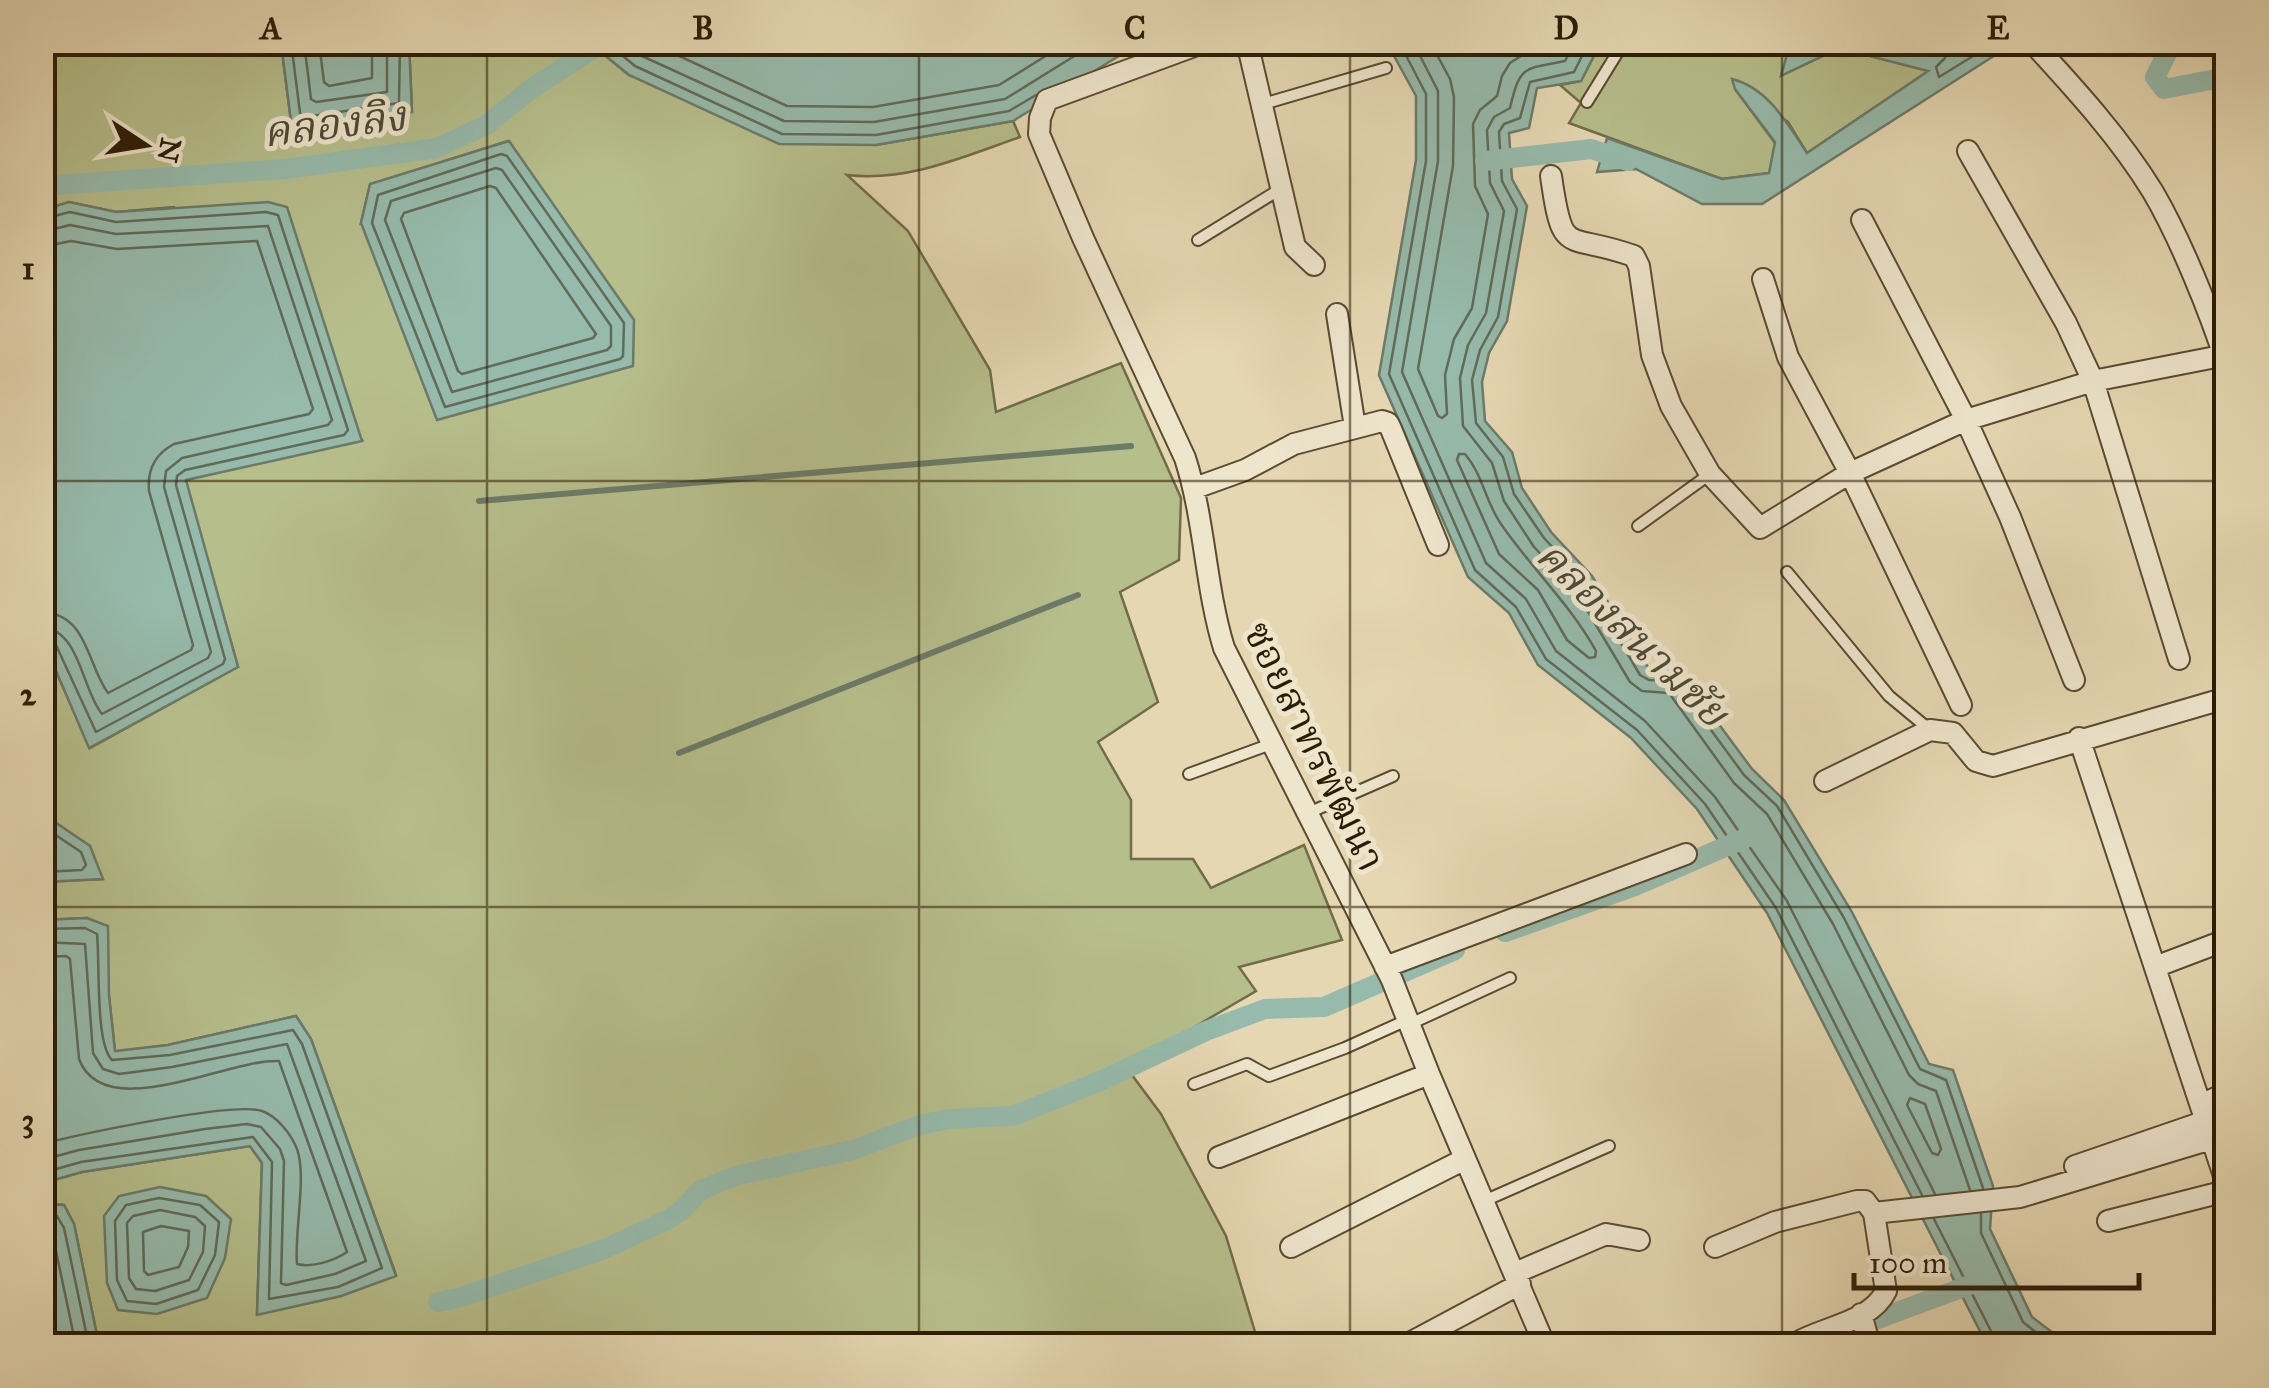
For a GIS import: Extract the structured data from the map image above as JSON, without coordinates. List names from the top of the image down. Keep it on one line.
{"streets":{"street":["ซอยสาทรพัฒนา"]},"water":["คลองลิง","คลองสนามชัย"],"scale_bar":"100 m","north":"right","grid":{"columns":["A","B","C","D","E"],"rows":["1","2","3"]}}
